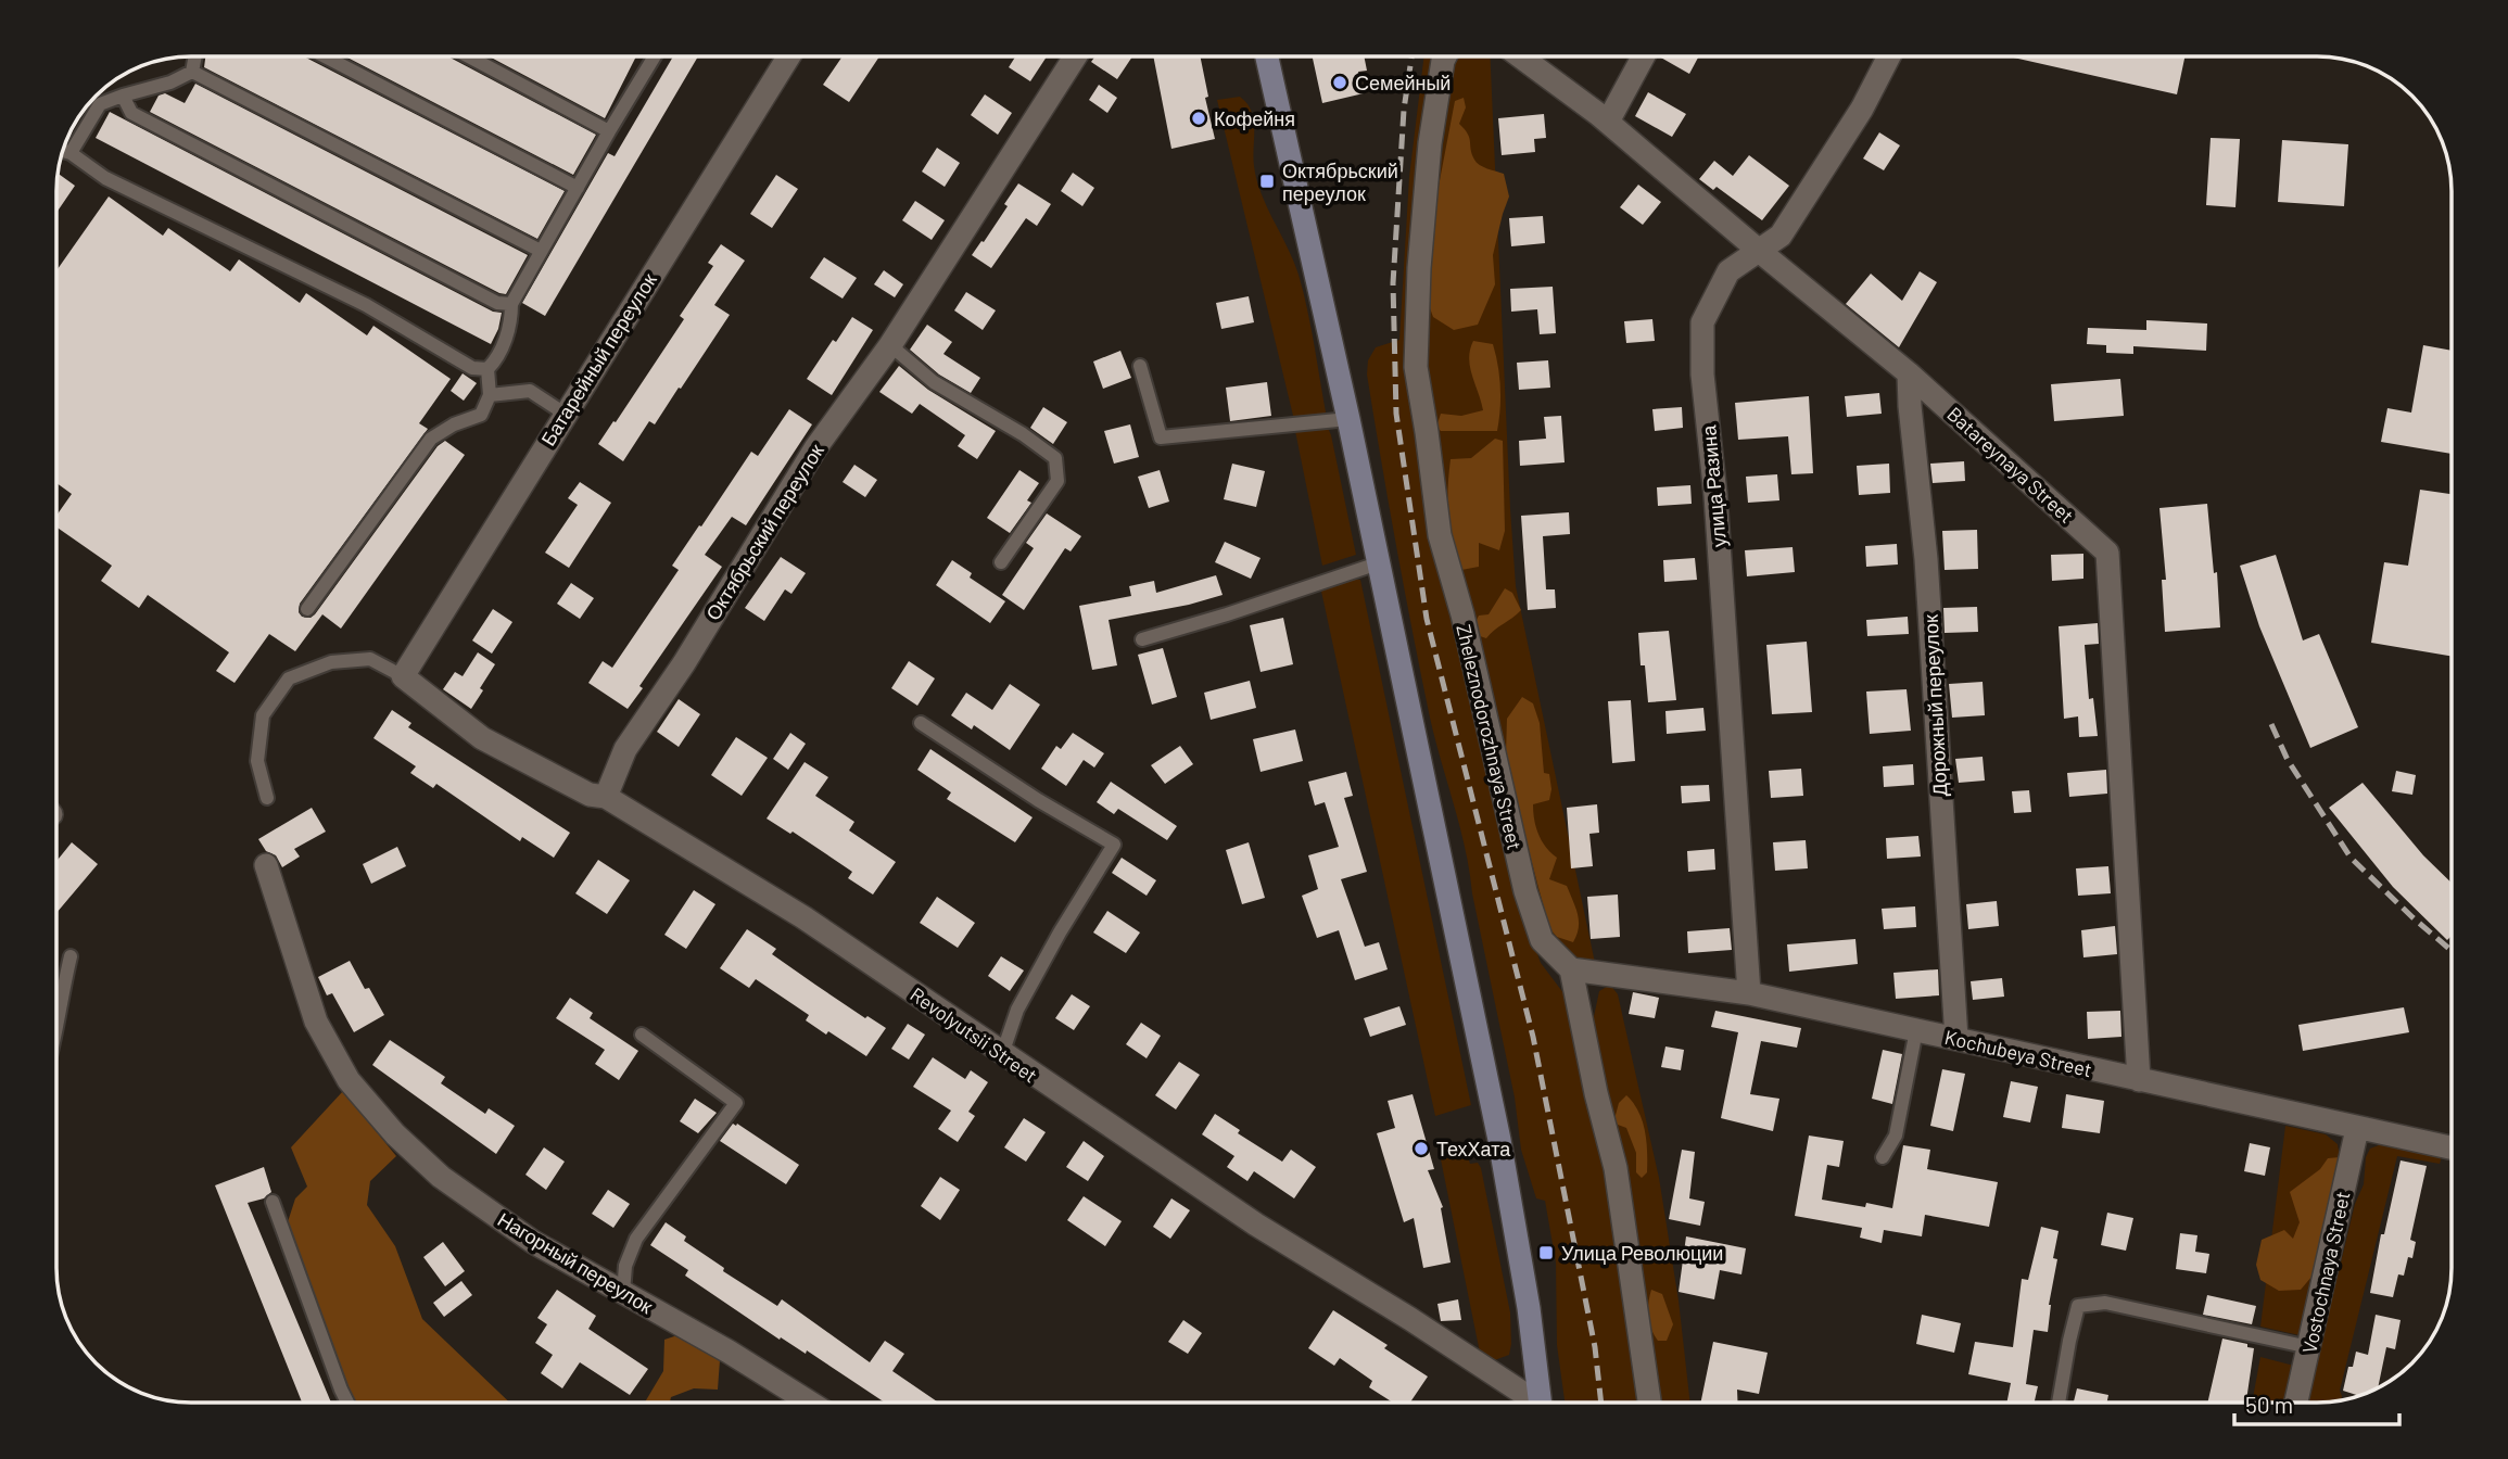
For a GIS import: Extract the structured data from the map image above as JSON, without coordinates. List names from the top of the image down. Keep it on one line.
{"streets":{"street":["Батарейный переулок","Batareynaya Street","улица Разина","Октябрьский переулок","Дорожный переулок","Zheleznodorozhnaya Street","Revolyutsii Street","Kochubeya Street","Нагорный переулок","Vostochnaya Street"]},"crossings":[["Батарейный переулок","Revolyutsii Street"],["Batareynaya Street","улица Разина"],["Batareynaya Street","Дорожный переулок"],["Batareynaya Street","Kochubeya Street"],["улица Разина","Kochubeya Street"],["Октябрьский переулок","Revolyutsii Street"],["Дорожный переулок","Kochubeya Street"],["Zheleznodorozhnaya Street","Kochubeya Street"],["Kochubeya Street","Vostochnaya Street"]],"places":{"other":["Семейный","Кофейня","ТехХата"],"transit":["Октябрьский переулок","Улица Революции"]},"scale_bar":"50 m"}
